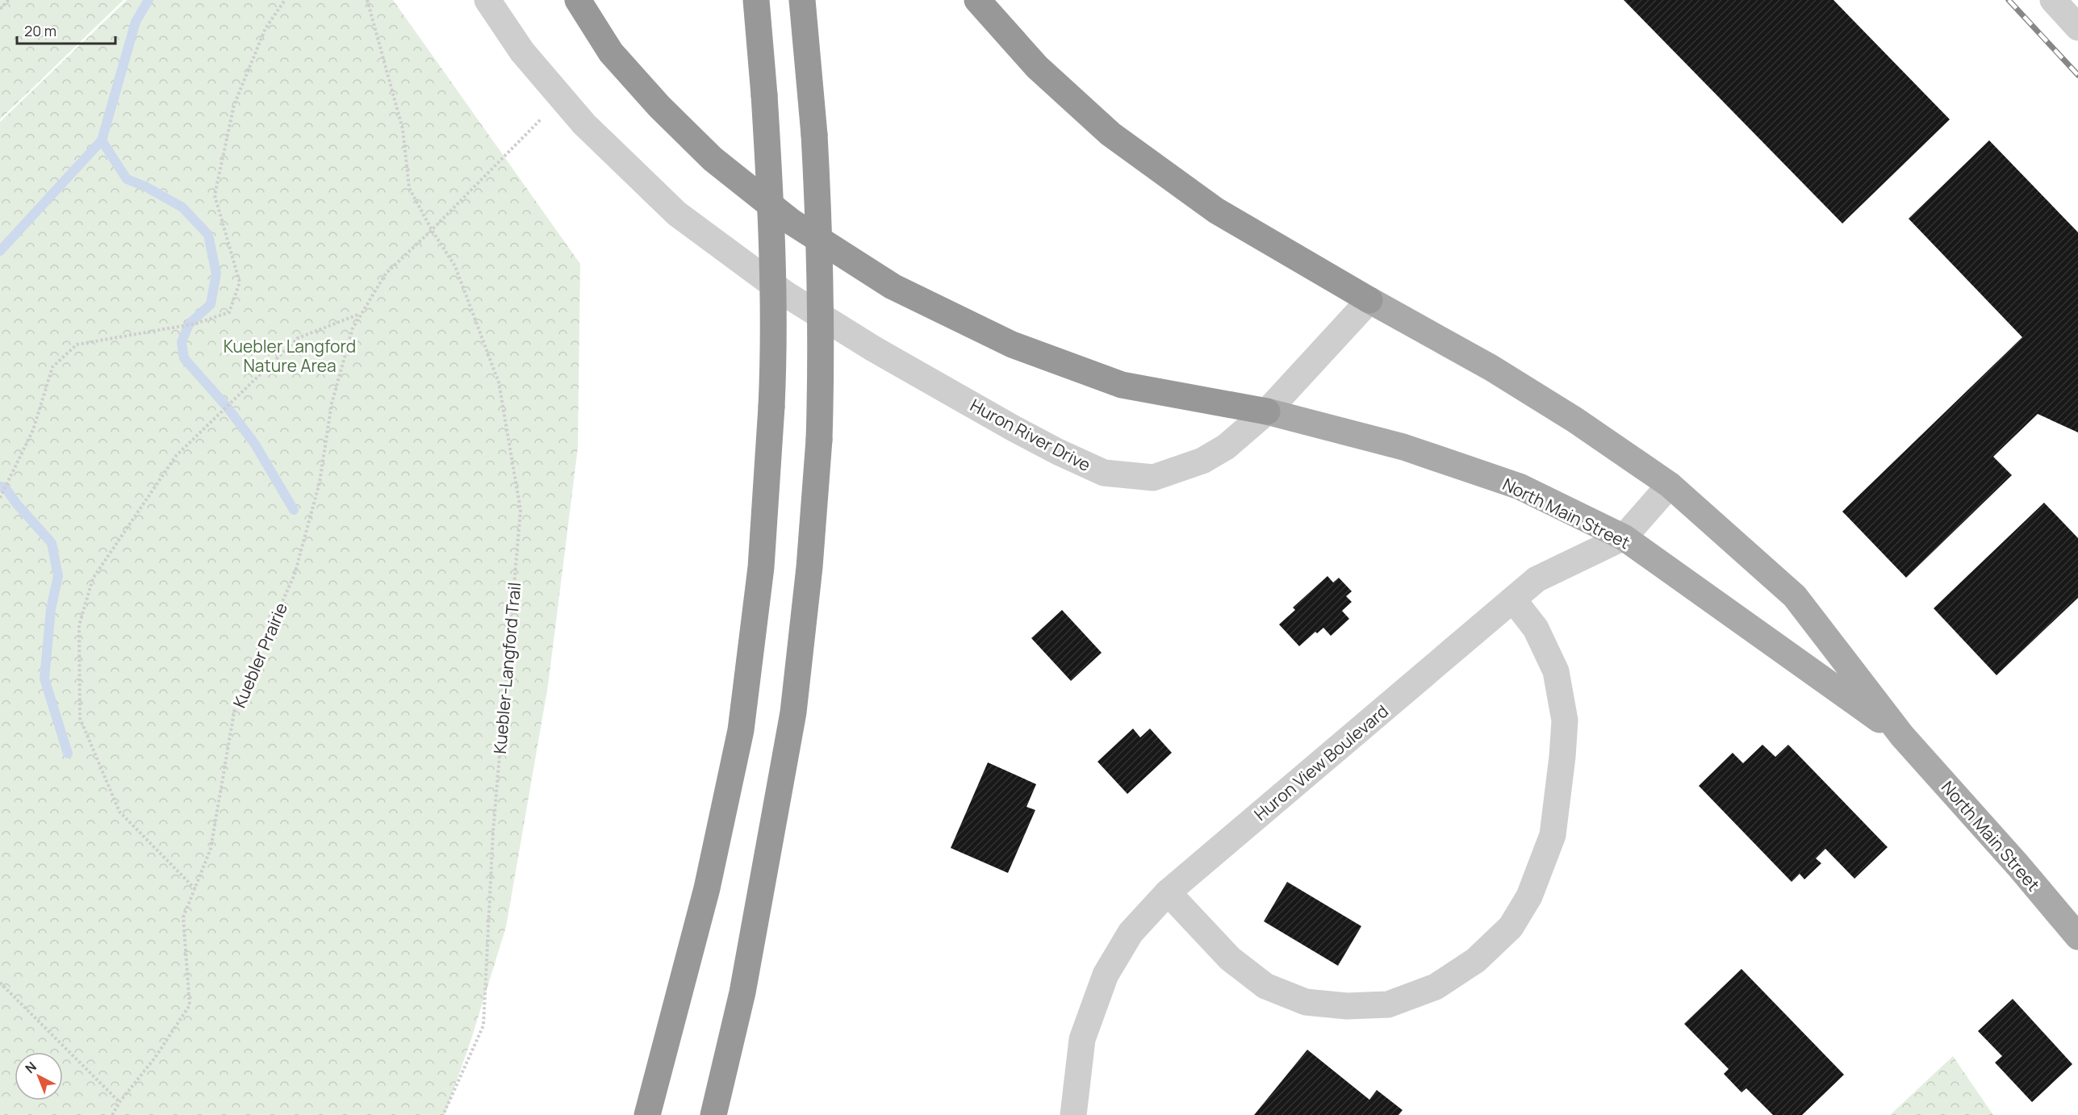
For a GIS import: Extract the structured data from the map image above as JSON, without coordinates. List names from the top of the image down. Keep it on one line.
{"streets":{"main road":["North Main Street"],"street":["Huron River Drive","Huron View Boulevard"],"path":["Kuebler Prairie","Kuebler-Langford Trail"]},"crossings":[["Huron River Drive","North Main Street"],["Huron River Drive","Kuebler Prairie"],["North Main Street","Huron View Boulevard"],["Kuebler Prairie","Kuebler-Langford Trail"]],"parks":["Kuebler Langford Nature Area"],"scale_bar":"20 m","north":"top left"}
